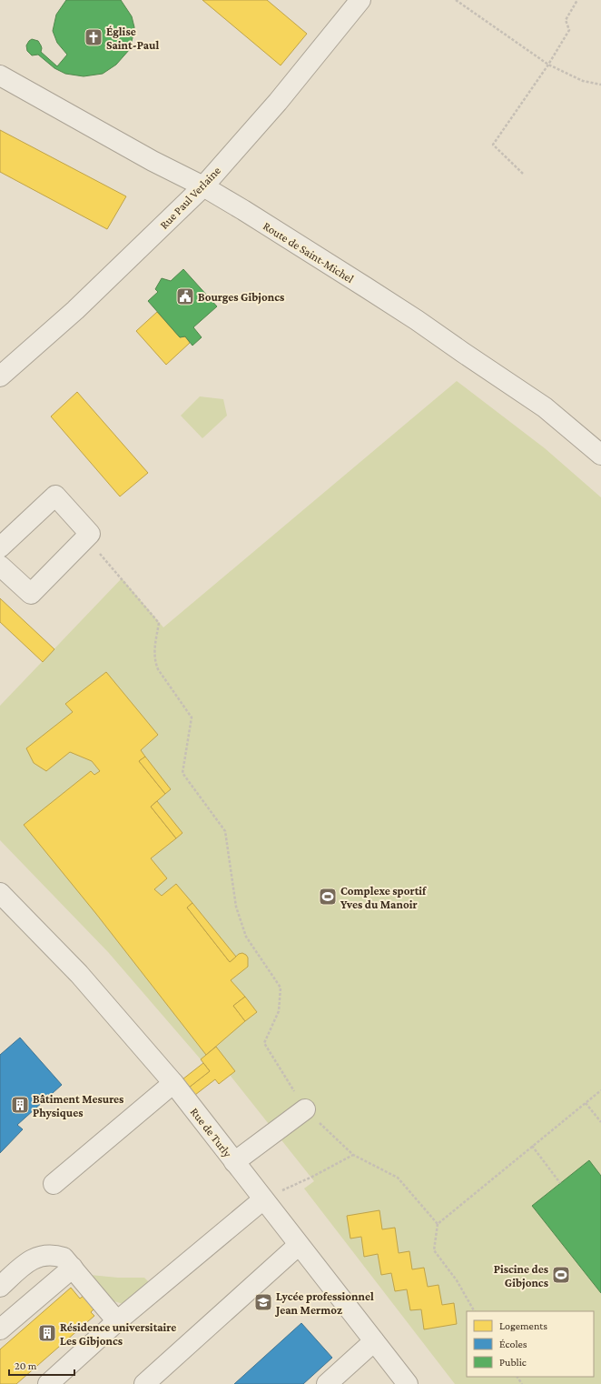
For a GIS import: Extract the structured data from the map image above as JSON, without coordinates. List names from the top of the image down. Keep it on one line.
{"streets":{"street":["Rue Paul Verlaine","Route de Saint-Michel","Rue de Turly"]},"crossings":[["Rue Paul Verlaine","Route de Saint-Michel"]],"places":{"church":["Église Saint-Paul"],"public building":["Bourges Gibjoncs"],"sports":["Complexe sportif Yves du Manoir","Piscine des Gibjoncs"],"building":["Bâtiment Mesures Physiques","Résidence universitaire Les Gibjoncs"],"school or university":["Lycée professionnel Jean Mermoz"]},"legend":["Logements","Écoles","Public"],"scale_bar":"20 m"}
